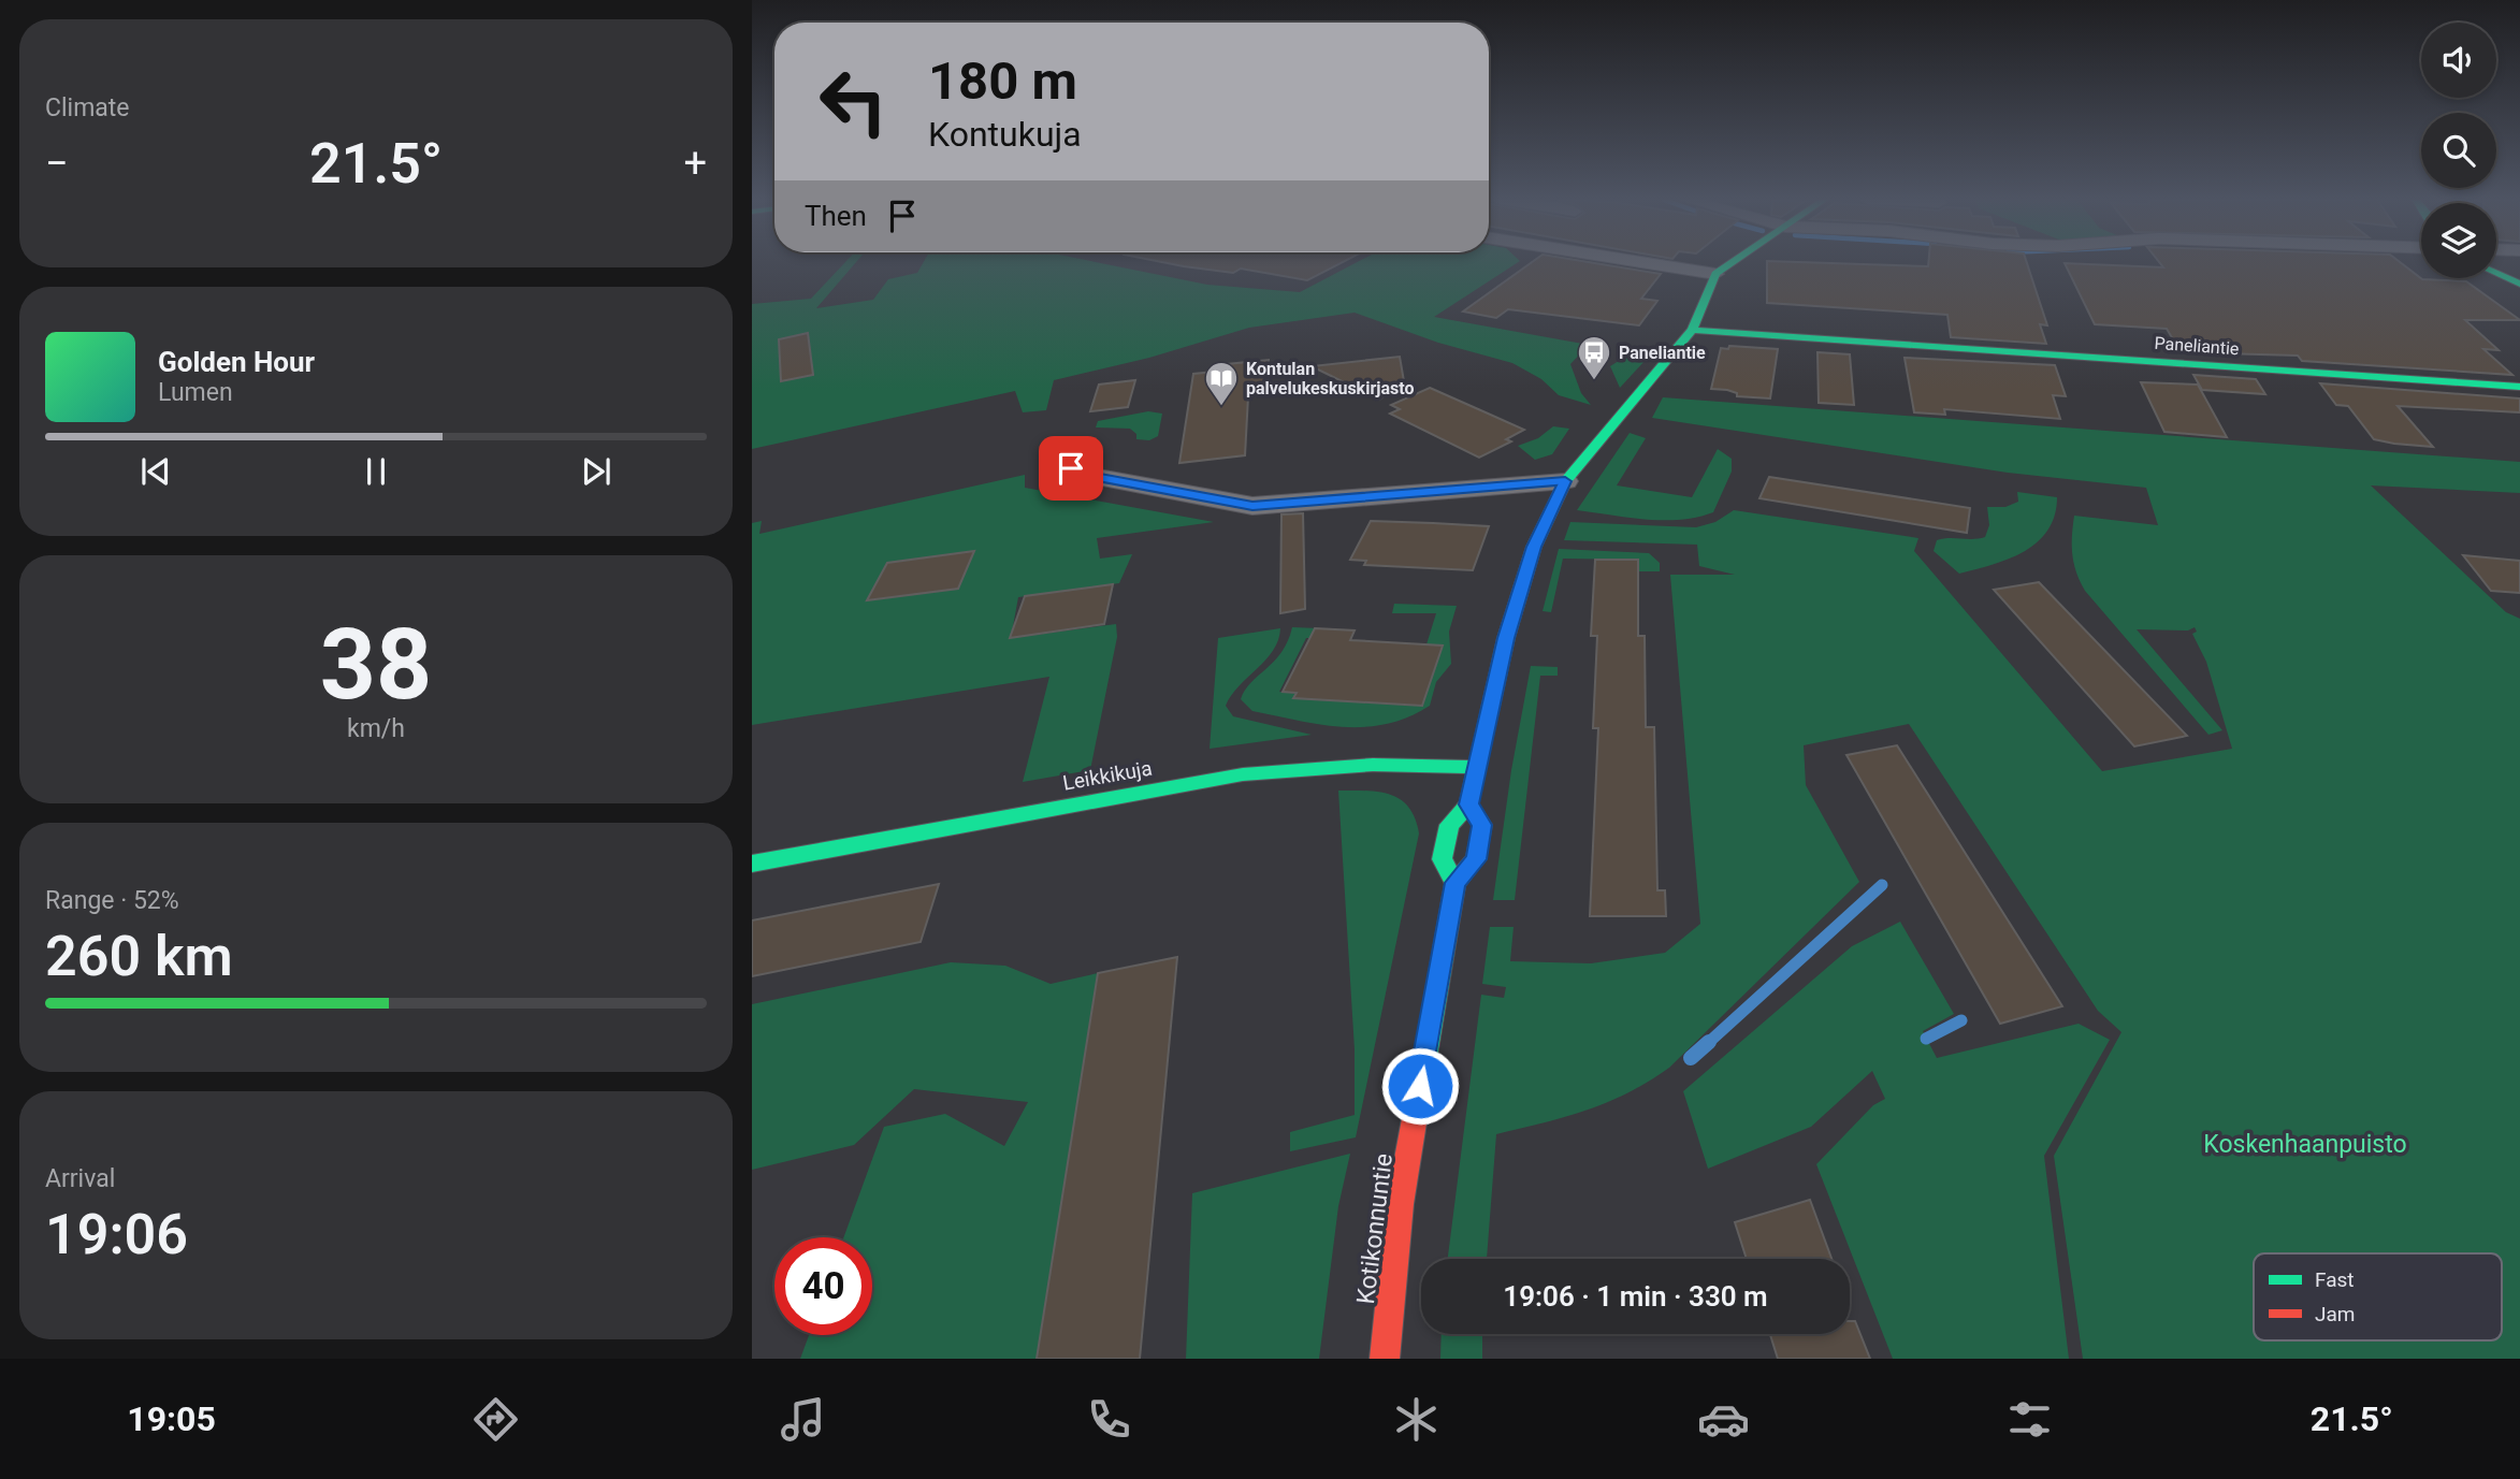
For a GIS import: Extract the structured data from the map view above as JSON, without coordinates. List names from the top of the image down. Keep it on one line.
{"streets":{"street":["Paneliantie","Leikkikuja","Kotikonnuntie"]},"crossings":[["Paneliantie","Kotikonnuntie"],["Leikkikuja","Kotikonnuntie"]],"parks":["Koskenhaanpuisto"],"places":{"bus stop":["Paneliantie"],"library":["Kontulan palvelukeskuskirjasto"]},"legend":["Fast","Jam"],"page":{"tile":["Climate",["38","km/h"],["Range · 52%","260 km"],["Arrival","19:06"]],"turn":["180 m","Kontukuja"],"heat":["−","21.5°","+"],"then":"Then","song":["Golden Hour","Lumen"],"limit":"40","trip":"19:06 · 1 min · 330 m","tabs":["19:05","21.5°"]}}
